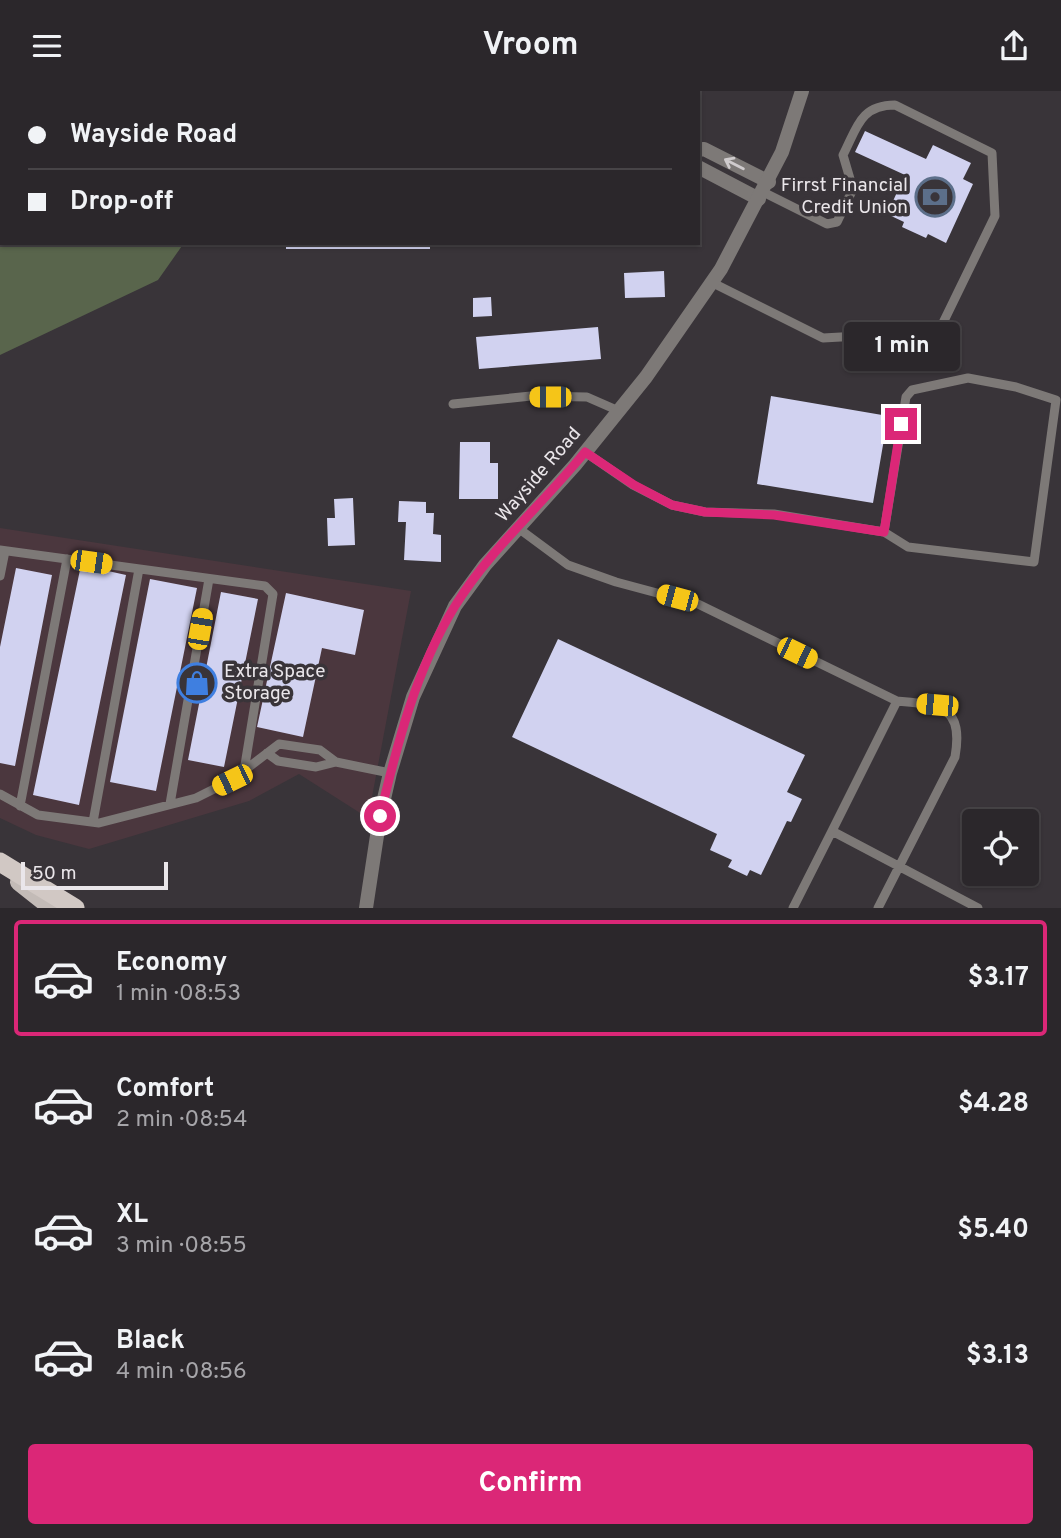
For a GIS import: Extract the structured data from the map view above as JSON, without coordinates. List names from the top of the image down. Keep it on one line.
{"streets":{"street":["Wayside Road"]},"places":{"bank":["Firrst Financial Credit Union"],"shop":["Extra Space Storage"]},"scale_bar":"50 m","page":{"header":"Vroom","banner":["Wayside Road","Drop-off"],"bubble":"1 min","scale":"50 m","list":[{"name":"Economy","note":"1 min · 08:53","value":"$3.17"},{"name":"Comfort","note":"2 min · 08:54","value":"$4.28"},{"name":"XL","note":"3 min · 08:55","value":"$5.40"},{"name":"Black","note":"4 min · 08:56","value":"$3.13"}],"buttons":"Confirm"}}
